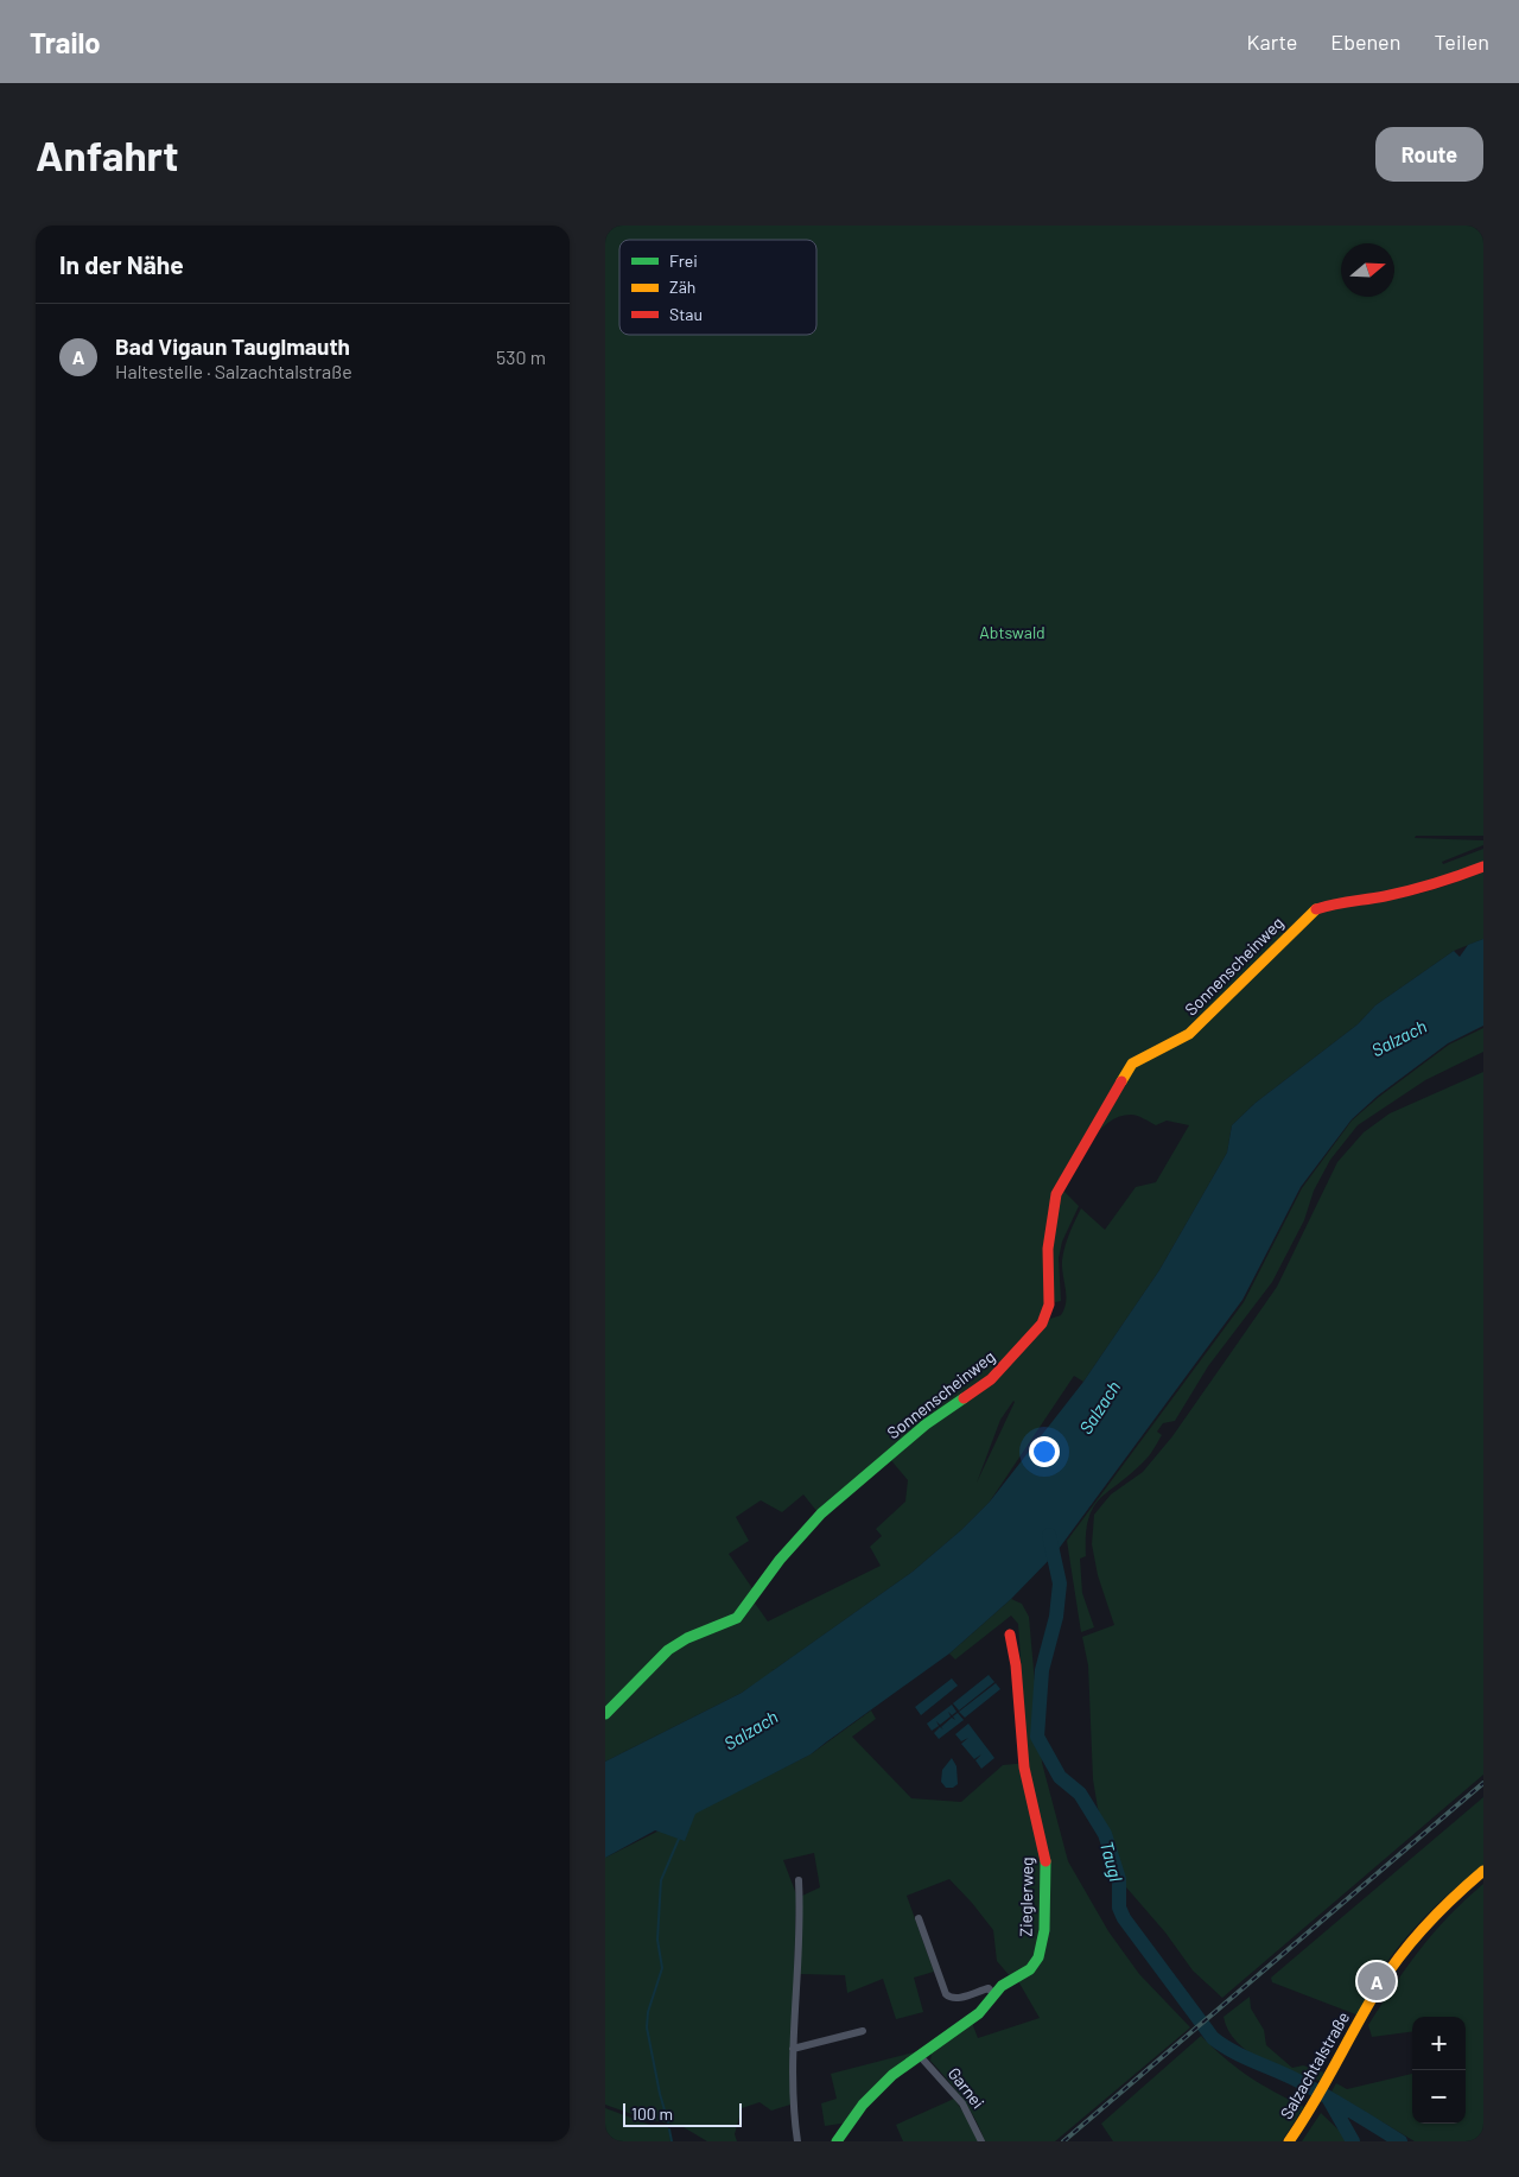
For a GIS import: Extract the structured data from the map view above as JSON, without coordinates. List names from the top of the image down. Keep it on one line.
{"streets":{"street":["Sonnenscheinweg","Zieglerweg","Salzachtalstraße","Garnei"]},"crossings":[["Zieglerweg","Garnei"]],"water":["Salzach","Taugl"],"parks":["Abtswald"],"legend":["Frei","Zäh","Stau"],"scale_bar":"100 m","north":"right","page":{"header":"Trailo","nav":["Karte","Ebenen","Teilen"],"buttons":"Route","title":"Anfahrt","heading":"In der Nähe","list":[{"mark":"A","name":"Bad Vigaun Tauglmauth","note":"Haltestelle · Salzachtalstraße","value":"530 m"}],"pins":"A","map_buttons":["+","−"],"scale":"100 m"}}
